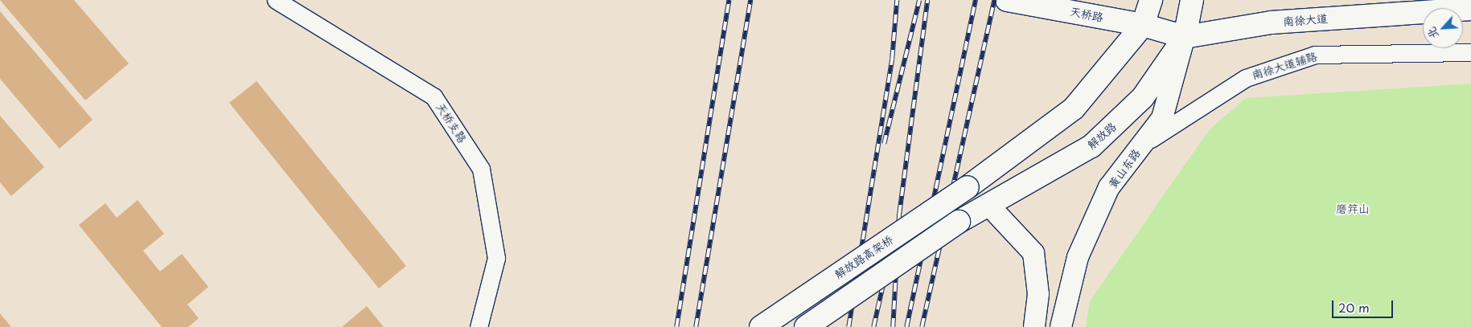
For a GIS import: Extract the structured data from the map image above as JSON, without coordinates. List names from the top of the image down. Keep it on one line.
{"streets":{"main road":["天桥路","南徐大道","解放路","解放路高架桥"],"street":["南徐大道辅路","天桥支路","黄山东路"]},"crossings":[["天桥路","南徐大道"],["天桥路","解放路高架桥"],["南徐大道","解放路"],["南徐大道","黄山东路"],["南徐大道","解放路高架桥"],["南徐大道辅路","黄山东路"],["解放路","黄山东路"]],"parks":["磨笄山"],"scale_bar":"20 m","north":"bottom left"}
